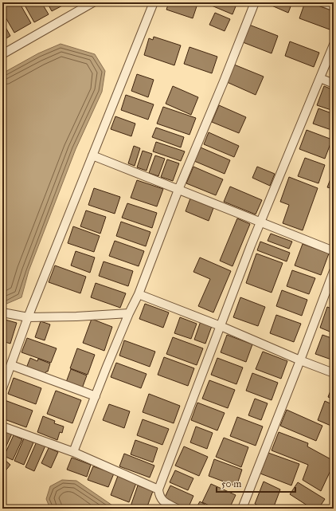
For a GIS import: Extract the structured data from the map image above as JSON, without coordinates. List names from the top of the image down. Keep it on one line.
{"scale_bar":"50 m"}
